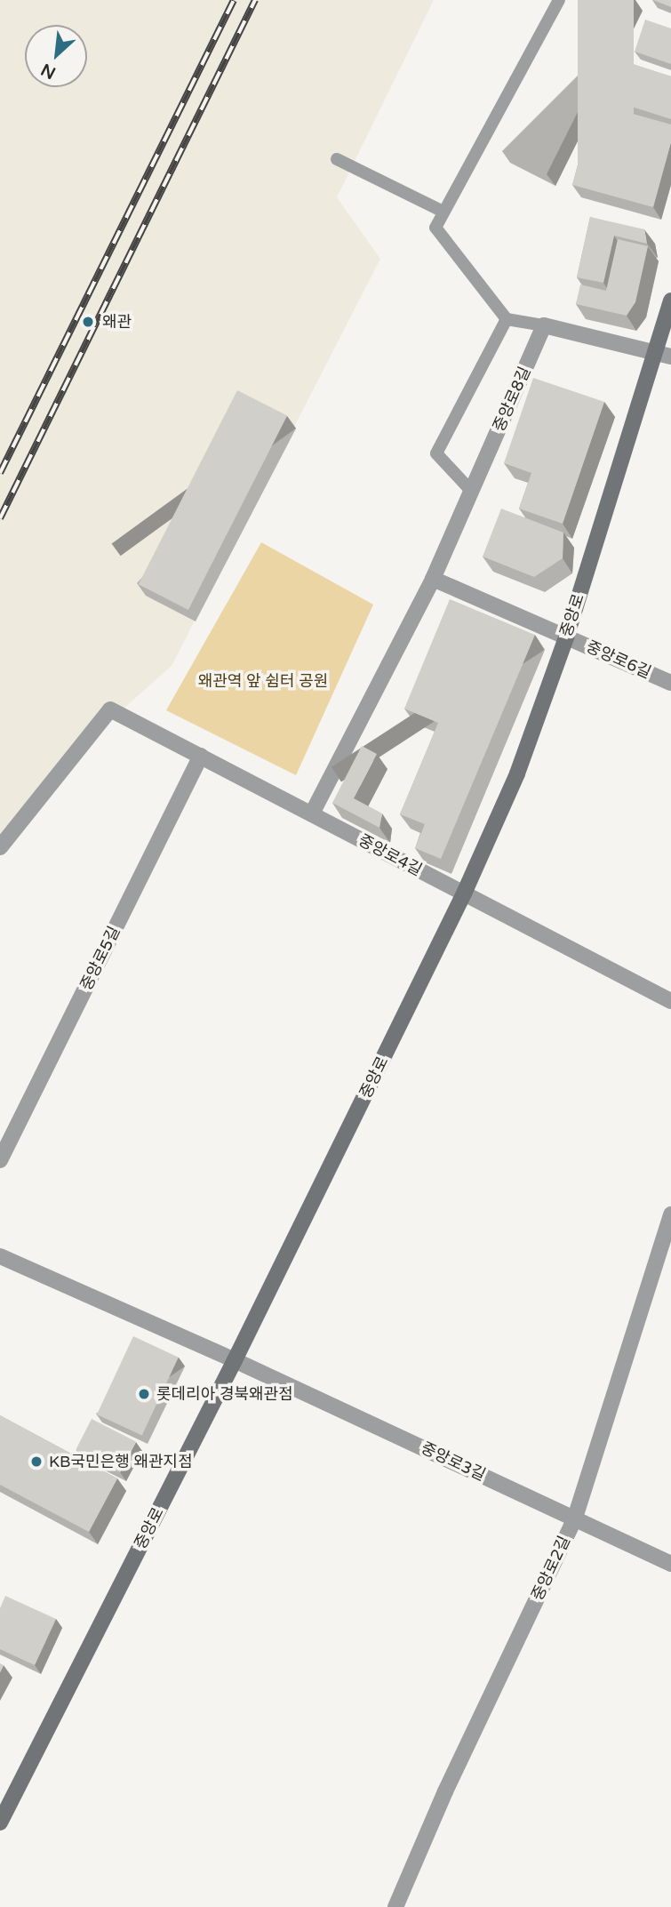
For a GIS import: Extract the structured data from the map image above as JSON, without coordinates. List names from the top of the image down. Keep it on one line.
{"streets":{"street":["중앙로8길","중앙로","중앙로6길","중앙로4길","중앙로5길","중앙로3길","중앙로2길"]},"crossings":[["중앙로8길","중앙로6길"],["중앙로8길","중앙로4길"],["중앙로","중앙로6길"],["중앙로","중앙로4길"],["중앙로","중앙로3길"],["중앙로4길","중앙로5길"],["중앙로3길","중앙로2길"]],"parks":["왜관역 앞 쉼터 공원"],"places":["왜관","롯데리아 경북왜관점","KB국민은행 왜관지점"],"north":"bottom left"}
